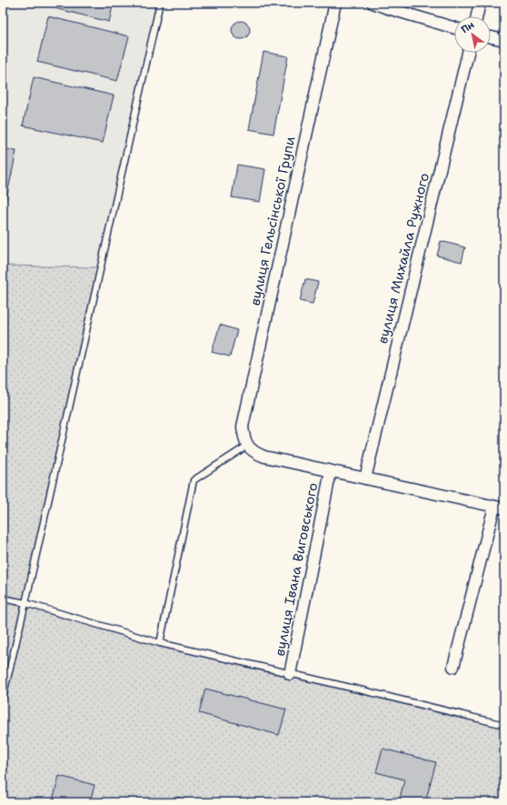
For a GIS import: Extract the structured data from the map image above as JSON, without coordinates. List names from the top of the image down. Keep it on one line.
{"streets":{"street":["вулиця Гельсінської Групи","вулиця Михайла Ружного","вулиця Івана Виговського"]},"north":"top left"}
